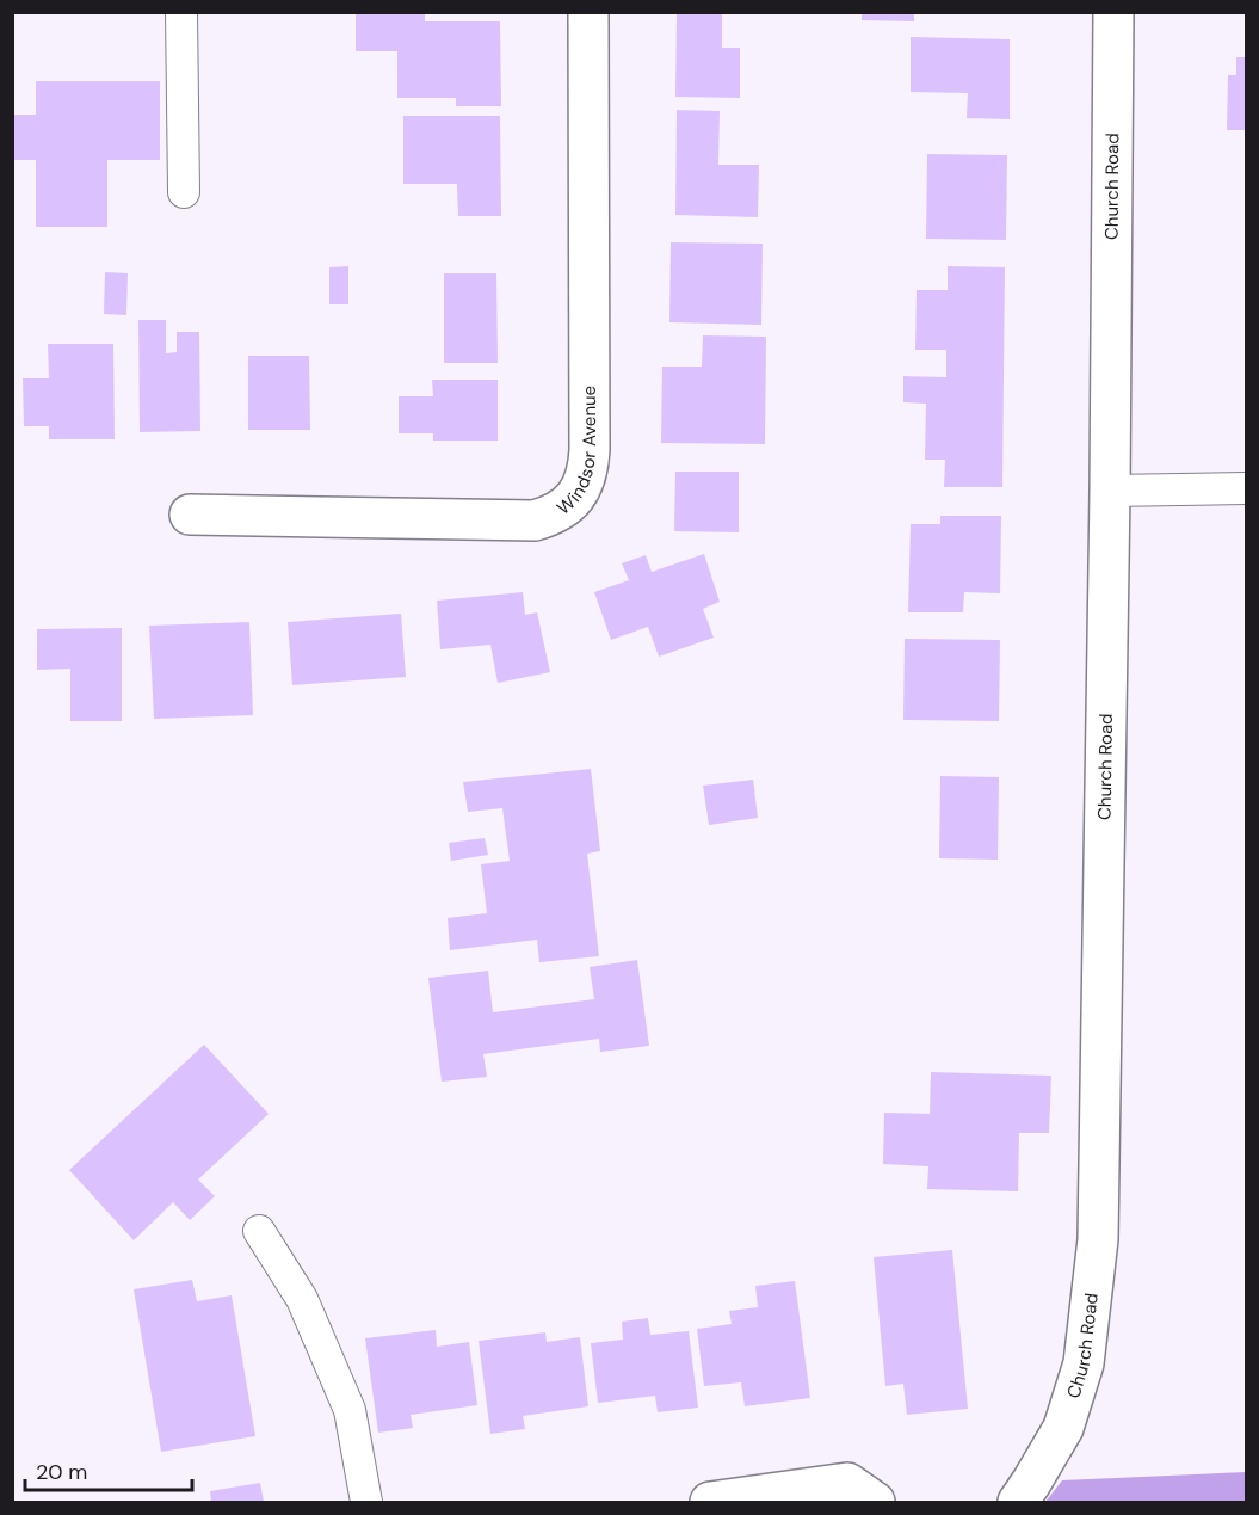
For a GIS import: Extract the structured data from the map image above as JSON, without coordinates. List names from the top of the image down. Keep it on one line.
{"streets":{"street":["Church Road","Windsor Avenue"]},"scale_bar":"20 m"}
